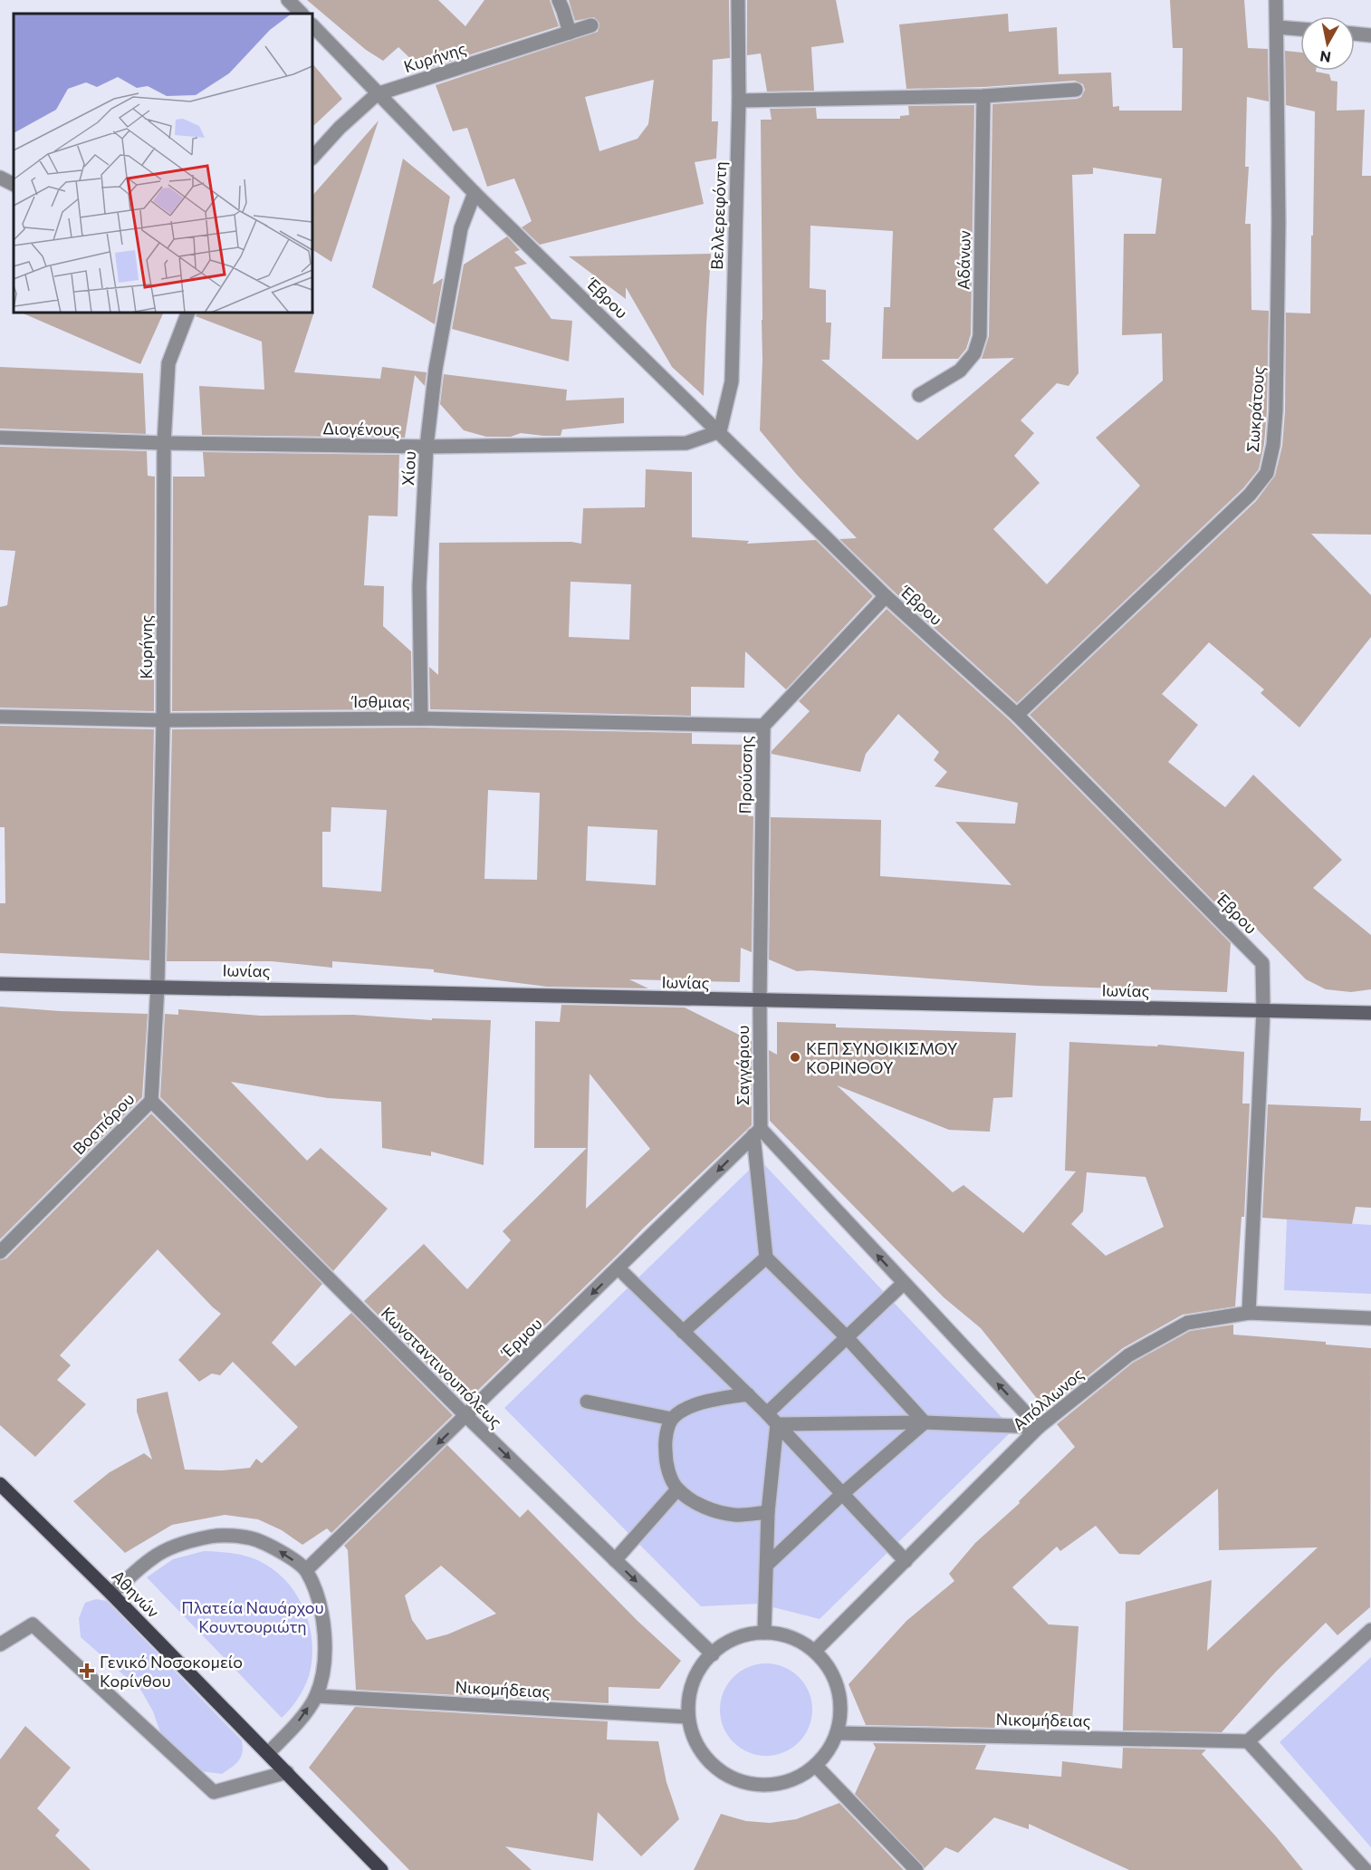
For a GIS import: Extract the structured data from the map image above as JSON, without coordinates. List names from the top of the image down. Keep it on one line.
{"streets":{"main road":["Αθηνών"],"street":["Κυρήνης","Βελλερεφόντη","Αδάνων","Έβρου","Σωκράτους","Διογένους","Χίου","Ίσθμιας","Προύσσης","Ιωνίας","Σαγγάριου","Βοσπόρου","Έρμου","Κωνσταντινουπόλεως","Απόλλωνος","Νικομήδειας"]},"crossings":[["Κυρήνης","Έβρου"],["Κυρήνης","Διογένους"],["Κυρήνης","Ίσθμιας"],["Κυρήνης","Ιωνίας"],["Κυρήνης","Βοσπόρου"],["Βελλερεφόντη","Έβρου"],["Βελλερεφόντη","Διογένους"],["Έβρου","Σωκράτους"],["Έβρου","Διογένους"],["Έβρου","Χίου"],["Έβρου","Προύσσης"],["Έβρου","Ιωνίας"],["Έβρου","Απόλλωνος"],["Διογένους","Χίου"],["Χίου","Ίσθμιας"],["Ίσθμιας","Προύσσης"],["Προύσσης","Ιωνίας"],["Προύσσης","Σαγγάριου"],["Ιωνίας","Σαγγάριου"],["Ιωνίας","Βοσπόρου"],["Σαγγάριου","Έρμου"],["Βοσπόρου","Κωνσταντινουπόλεως"],["Έρμου","Κωνσταντινουπόλεως"],["Κωνσταντινουπόλεως","Απόλλωνος"],["Κωνσταντινουπόλεως","Νικομήδειας"],["Απόλλωνος","Νικομήδειας"]],"one_way":["Έρμου","Κωνσταντινουπόλεως"],"parks":["Πλατεία Ναυάρχου Κουντουριώτη"],"places":{"other":["ΚΕΠ ΣΥΝΟΙΚΙΣΜΟΥ ΚΟΡΙΝΘΟΥ"],"health":["Γενικό Νοσοκομείο Κορίνθου"]},"north":"bottom"}
